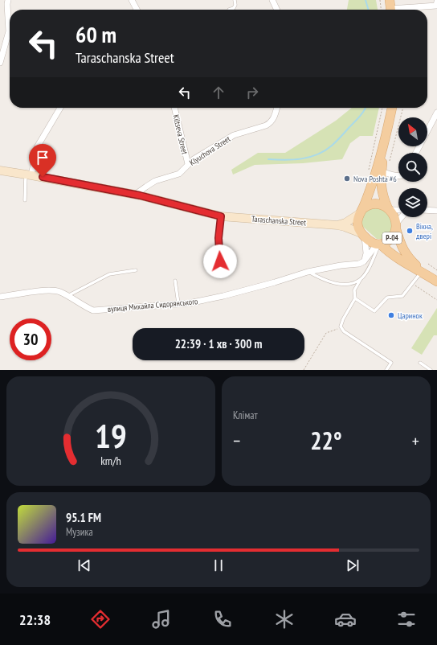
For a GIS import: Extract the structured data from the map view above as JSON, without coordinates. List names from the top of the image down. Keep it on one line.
{"streets":{"main road":["Taraschanska Street","Р-04"],"street":["Kiltseva Street","Klyuchova Street","вулиця Михайла Сидорянського"]},"crossings":[["Kiltseva Street","Klyuchova Street"],["Klyuchova Street","Taraschanska Street"],["Taraschanska Street","Р-04"]],"places":["Nova Poshta #6","Вікна, двері","Царинок"],"north":"top left","page":{"turn":["60 m","Taraschanska Street"],"limit":"30","trip":"22:39 · 1 хв · 300 m","tile":"Клімат","heat":["−","22°","+"],"song":["95.1 FM","Музика"],"tabs":"22:38","gauge":["19","km/h"]}}
